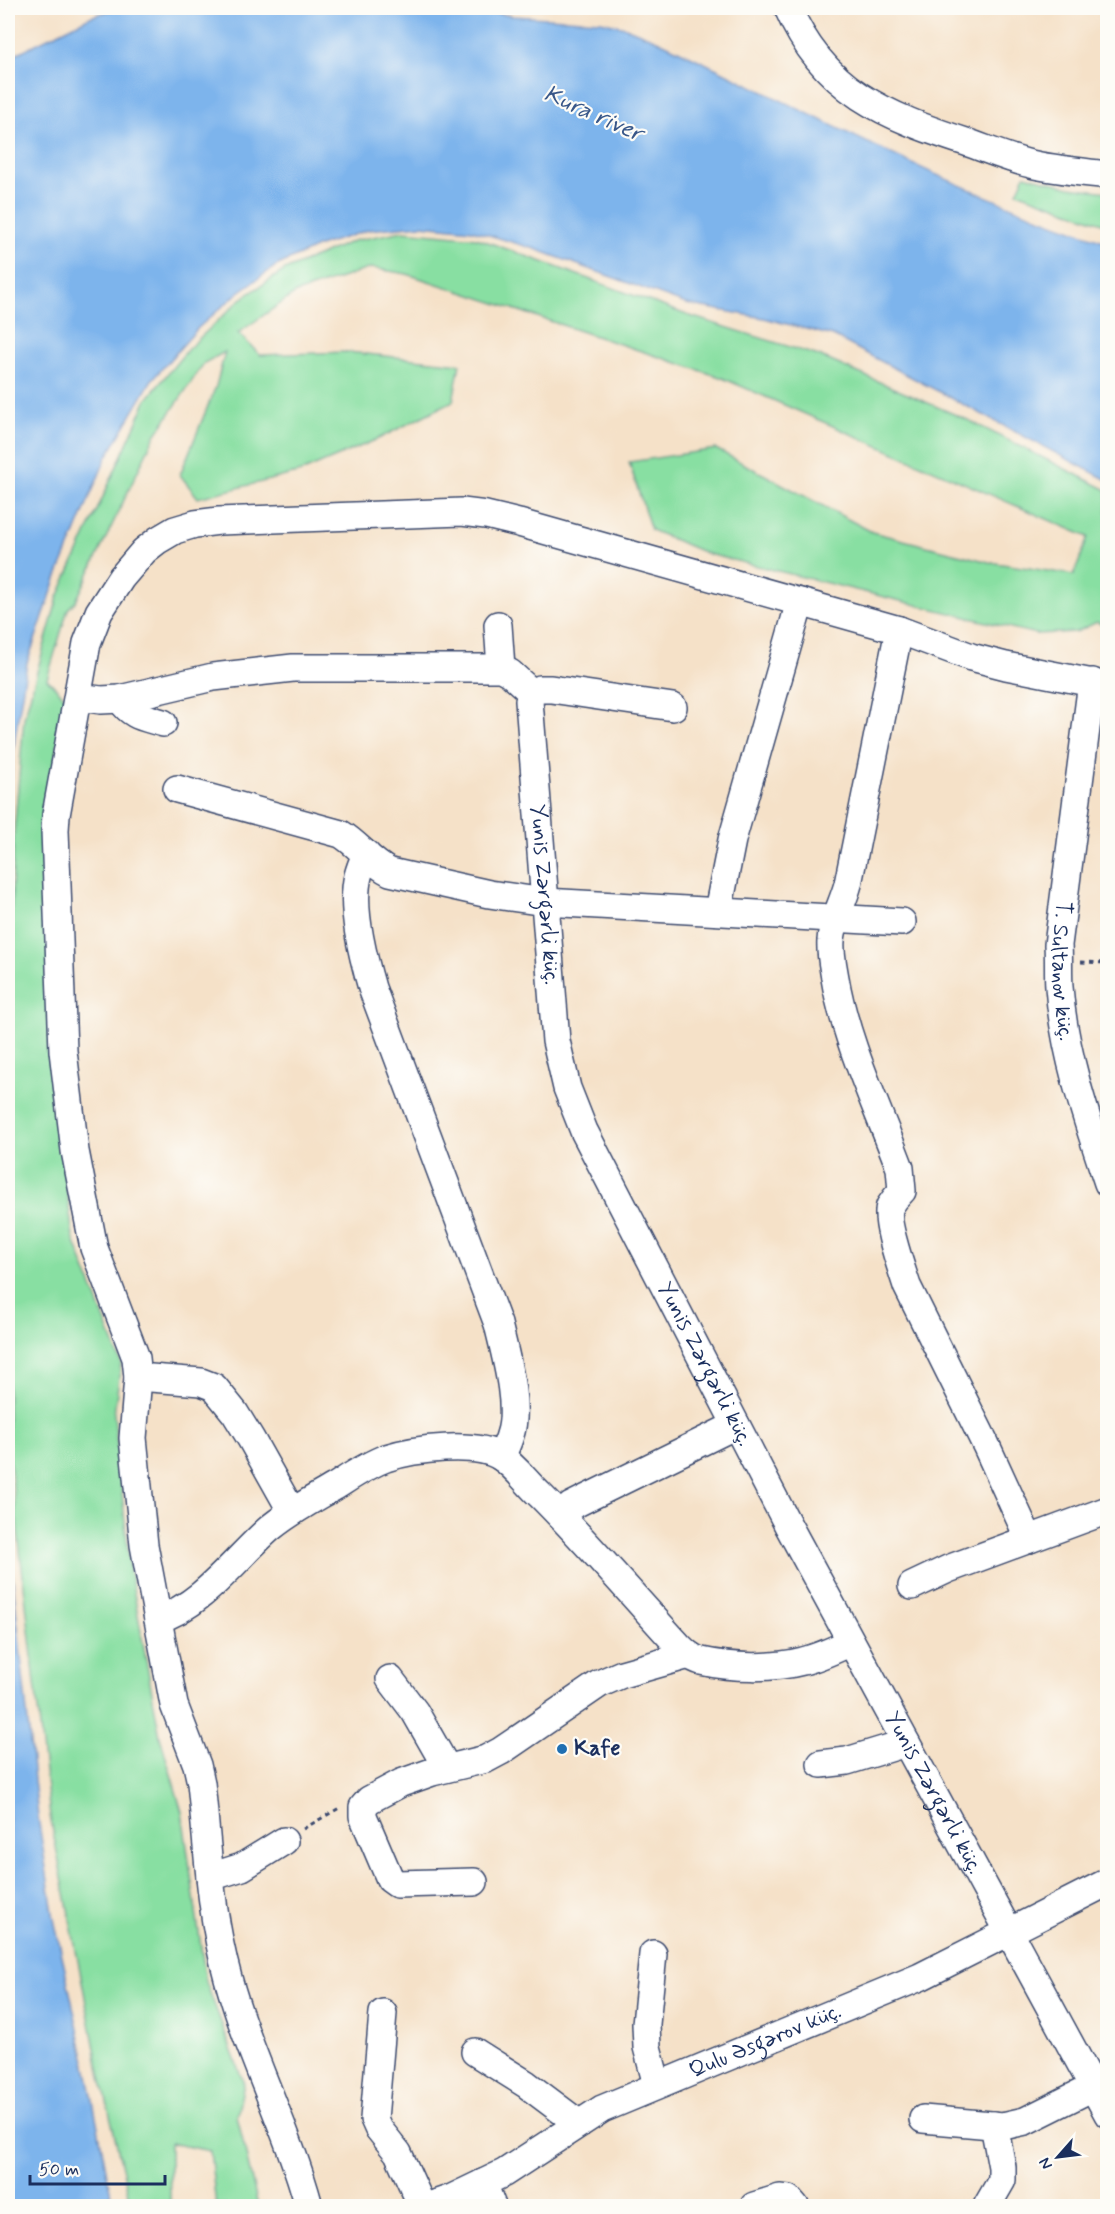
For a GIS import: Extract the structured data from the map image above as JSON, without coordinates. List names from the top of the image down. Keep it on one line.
{"streets":{"street":["Yunis Zərgərli küç.","T. Sultanov küç.","Qulu Əsgərov küç."]},"crossings":[["Yunis Zərgərli küç.","Qulu Əsgərov küç."]],"water":["Kura river"],"places":["Kafe"],"scale_bar":"50 m","north":"bottom left"}
